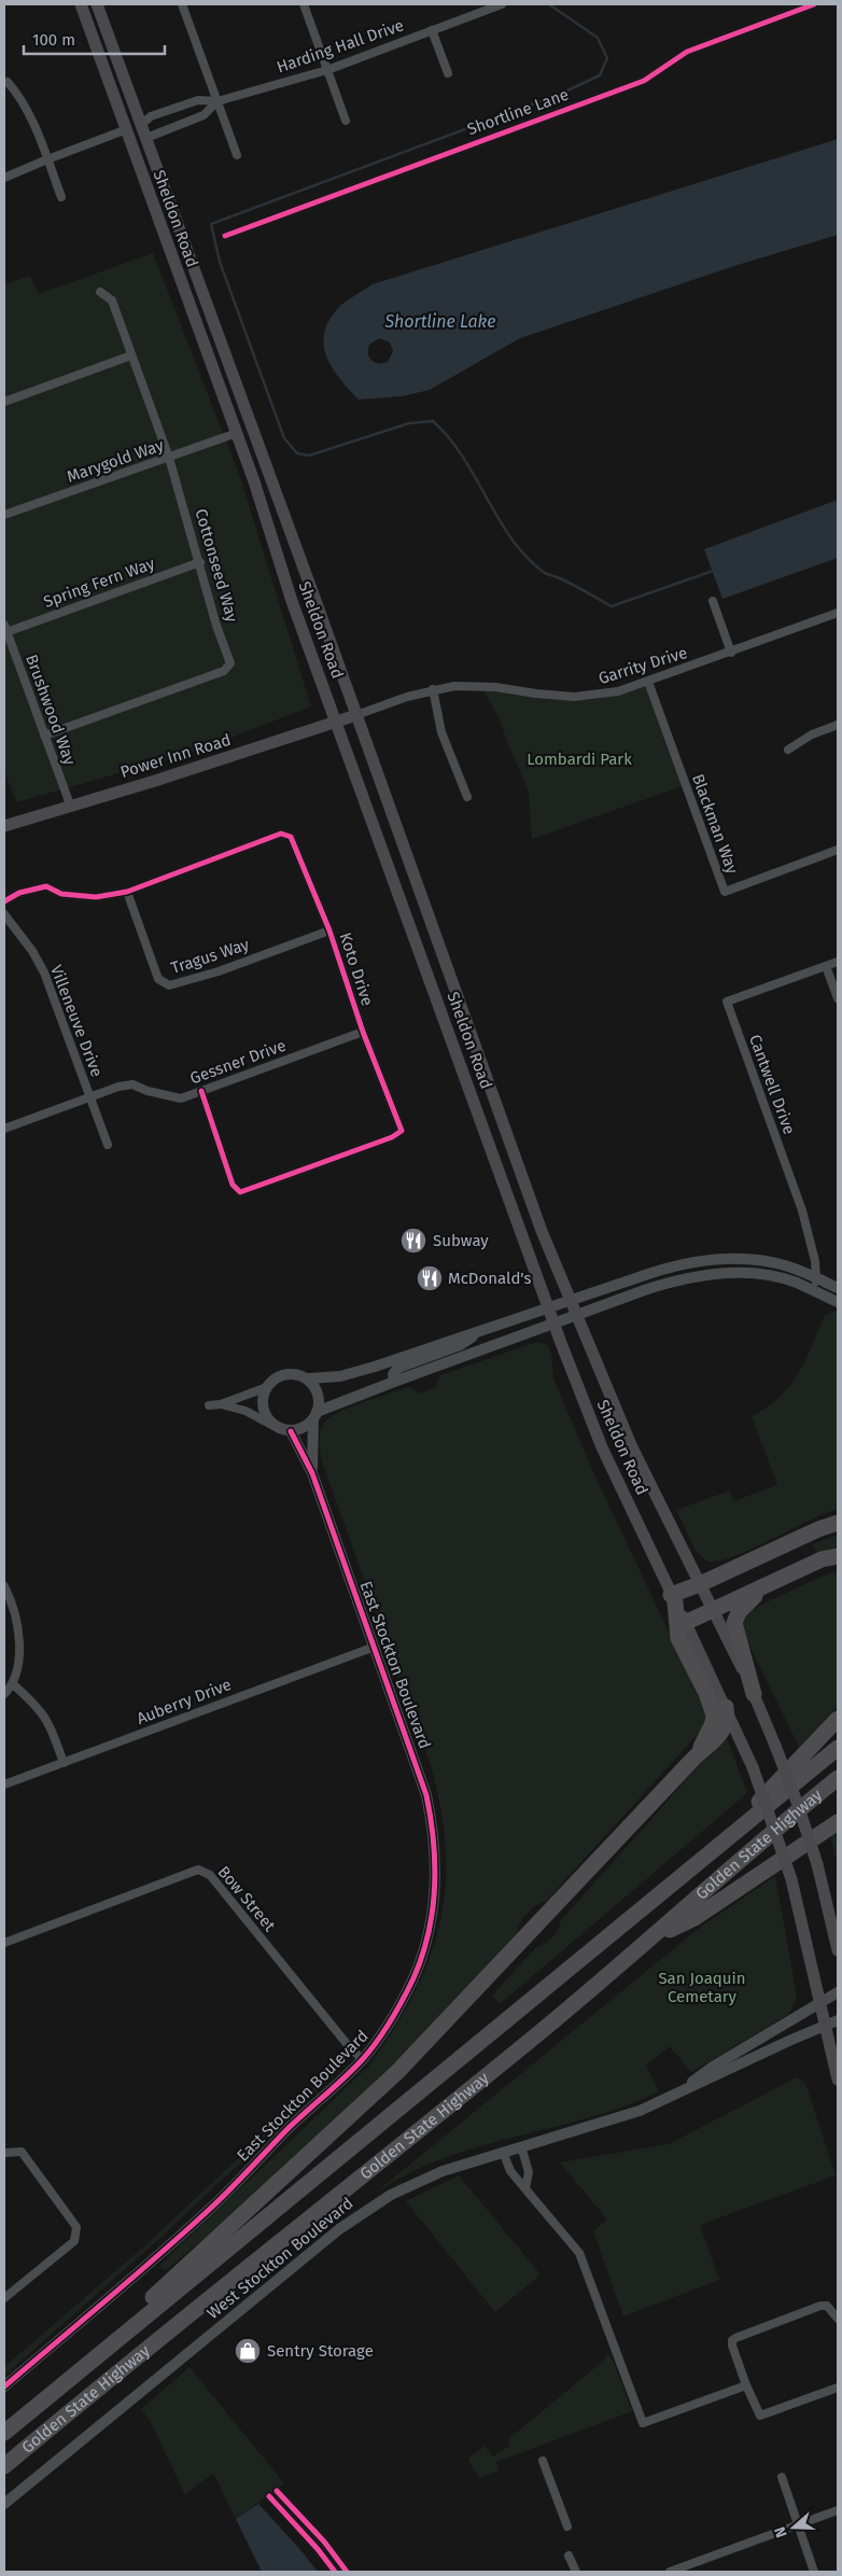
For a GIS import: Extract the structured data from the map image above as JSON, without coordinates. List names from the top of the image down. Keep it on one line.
{"streets":{"highway":["Golden State Highway"],"main road":["Sheldon Road","Power Inn Road"],"street":["Harding Hall Drive","Shortline Lane","Marygold Way","Cottonseed Way","Spring Fern Way","Garrity Drive","Brushwood Way","Blackman Way","Tragus Way","Koto Drive","Villeneuve Drive","Gessner Drive","Cantwell Drive","East Stockton Boulevard","Auberry Drive","Bow Street","West Stockton Boulevard"]},"crossings":[["Harding Hall Drive","Sheldon Road"],["Sheldon Road","Marygold Way"],["Sheldon Road","Garrity Drive"],["Sheldon Road","Power Inn Road"],["Sheldon Road","West Stockton Boulevard"],["Marygold Way","Cottonseed Way"],["Cottonseed Way","Spring Fern Way"],["Cottonseed Way","Brushwood Way"],["Spring Fern Way","Brushwood Way"],["Garrity Drive","Power Inn Road"],["Garrity Drive","Blackman Way"],["Brushwood Way","Power Inn Road"],["Tragus Way","Koto Drive"],["Koto Drive","Gessner Drive"],["Villeneuve Drive","Gessner Drive"],["East Stockton Boulevard","Auberry Drive"],["East Stockton Boulevard","Bow Street"]],"water":["Shortline Lake"],"parks":["Lombardi Park","San Joaquin Cemetary"],"places":{"restaurant":["Subway","McDonald's"],"shop":["Sentry Storage"]},"scale_bar":"100 m","north":"left"}
